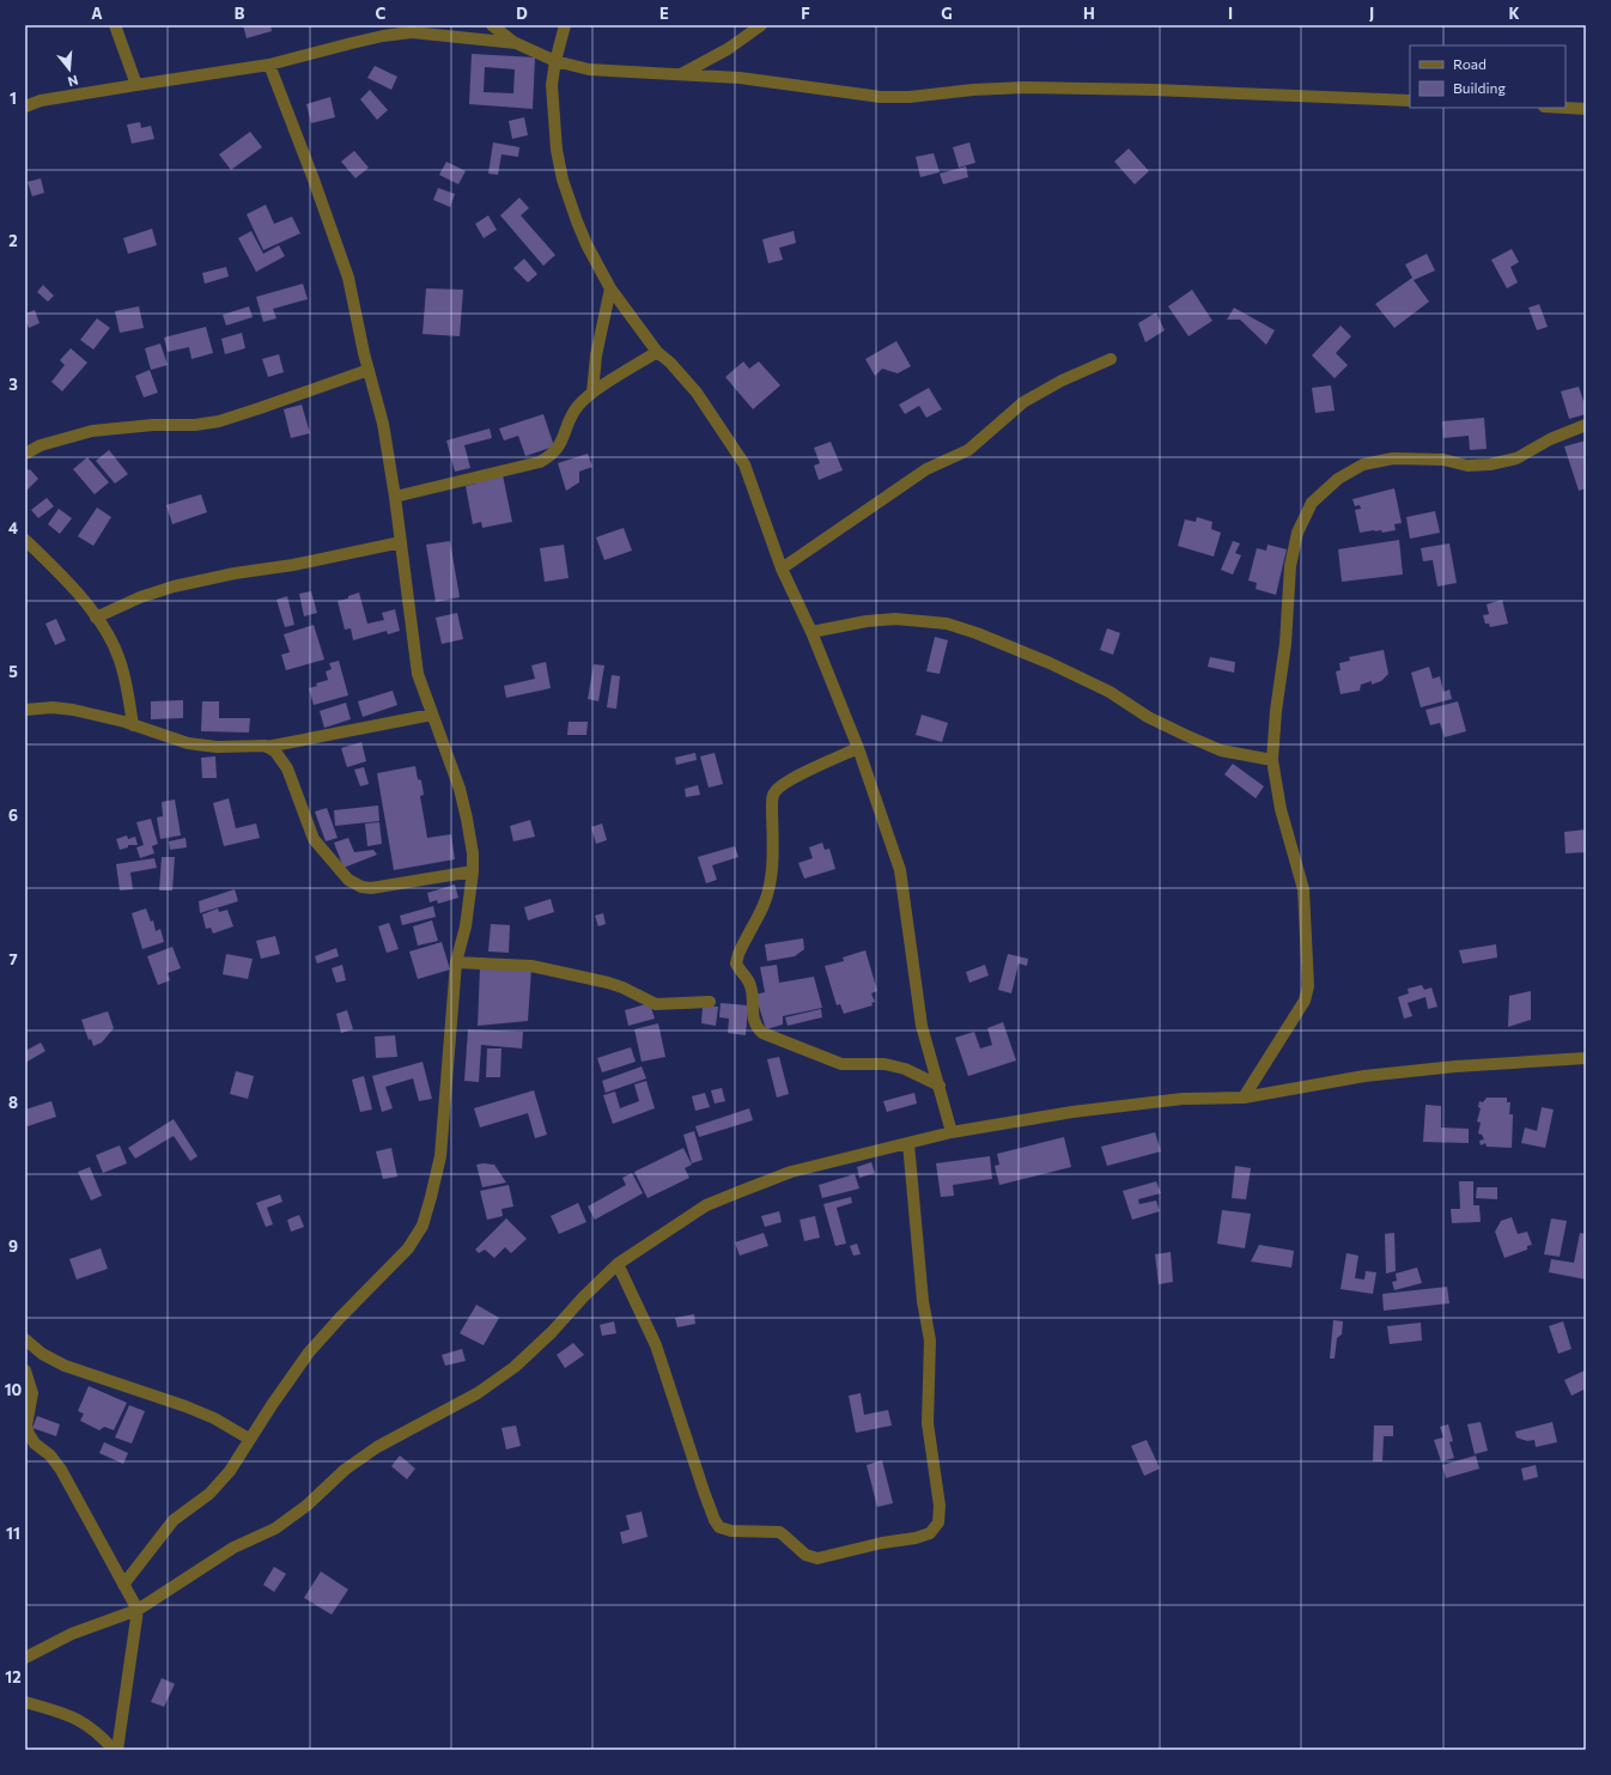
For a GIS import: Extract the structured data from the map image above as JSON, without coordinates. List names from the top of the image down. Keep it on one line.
{"legend":["Road","Building"],"north":"bottom","grid":{"columns":["A","B","C","D","E","F","G","H","I","J","K"],"rows":["1","2","3","4","5","6","7","8","9","10","11","12"]}}
